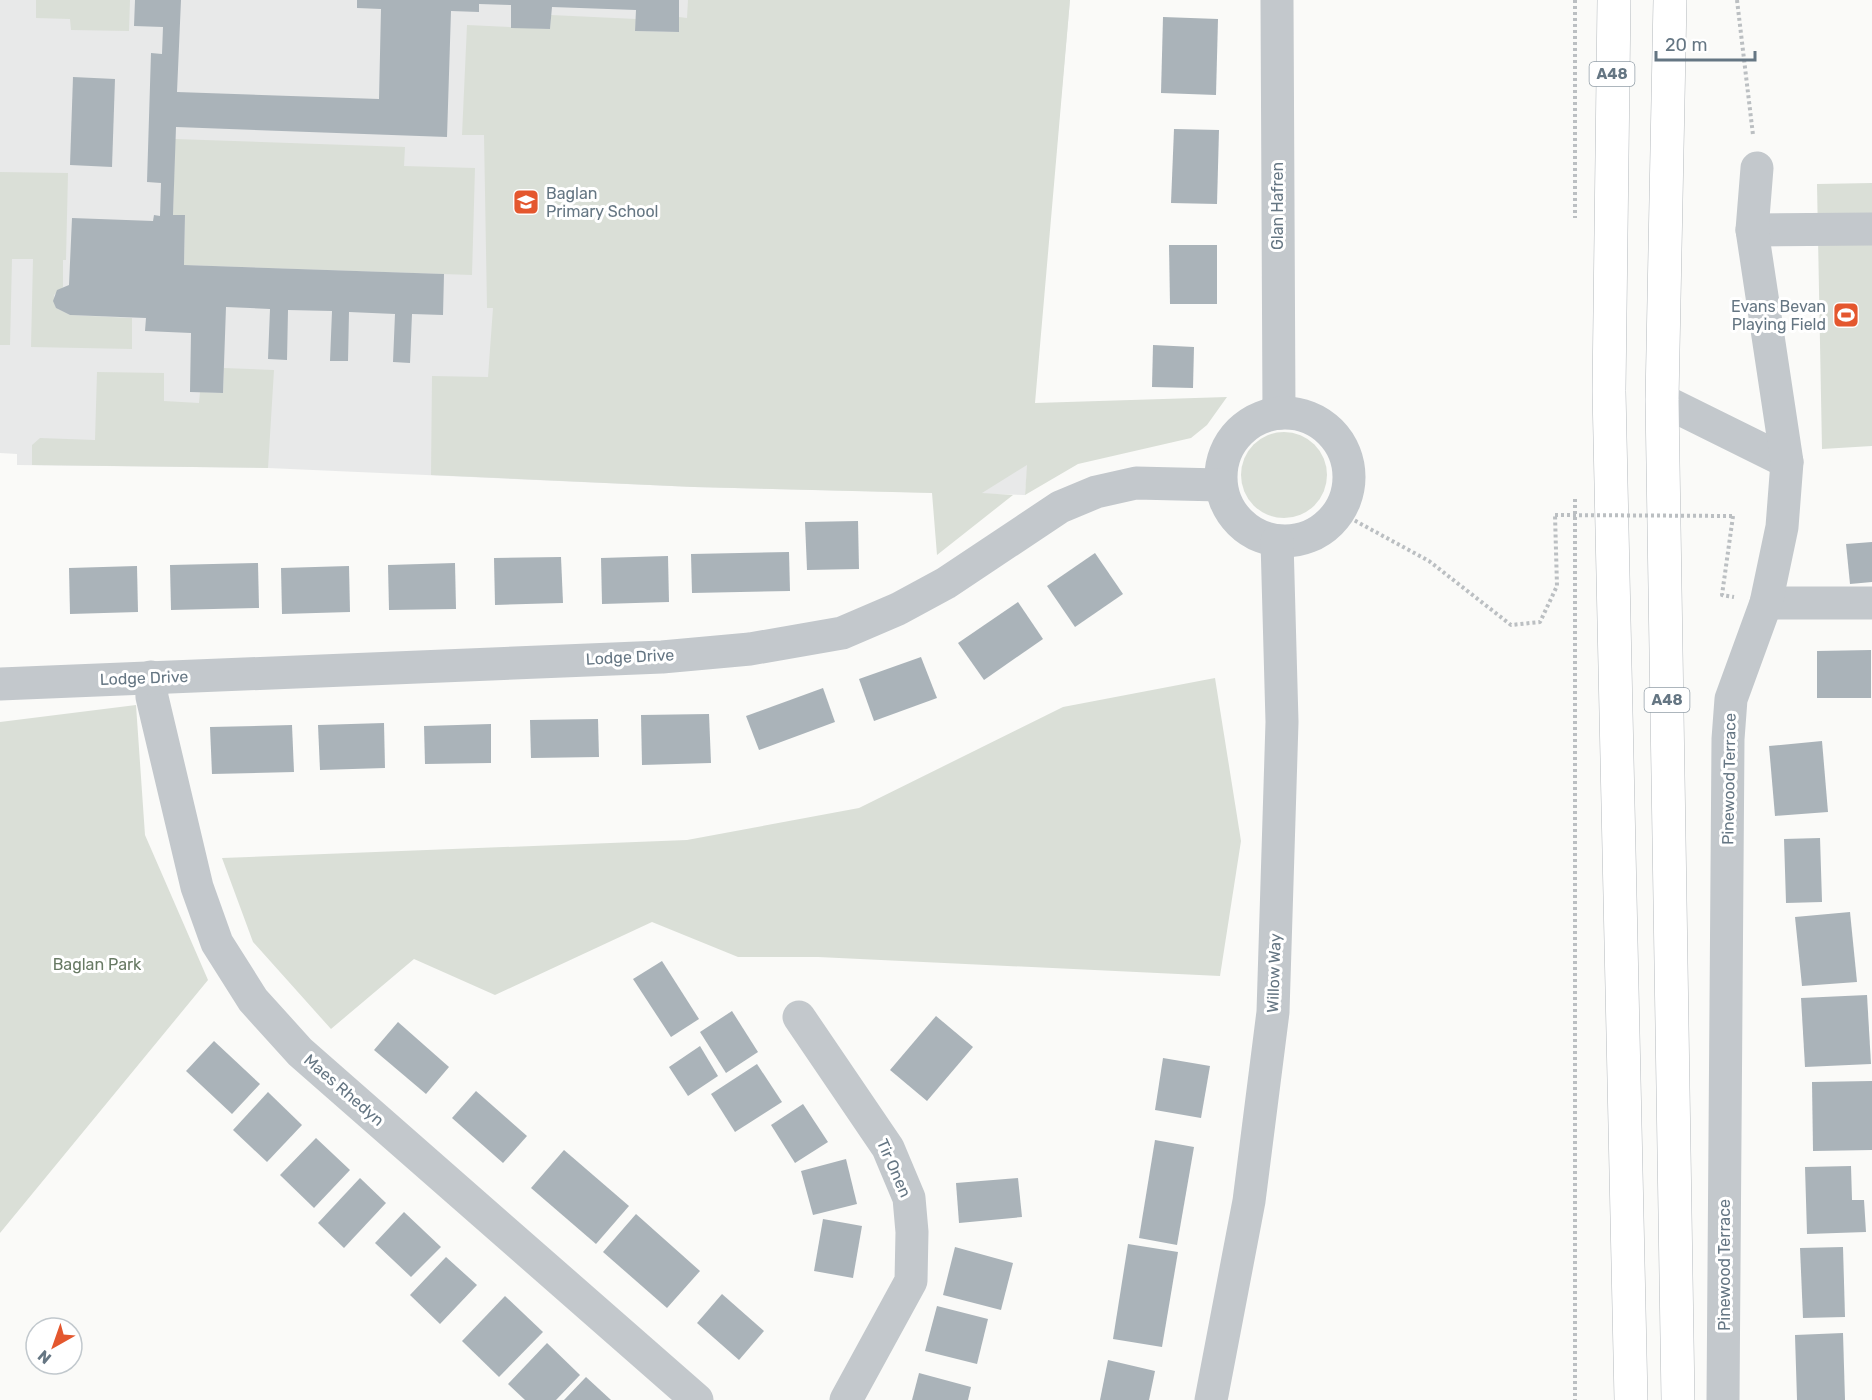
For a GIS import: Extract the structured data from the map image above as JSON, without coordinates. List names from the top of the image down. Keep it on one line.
{"streets":{"main road":["A48"],"street":["Glan Hafren","Lodge Drive","Pinewood Terrace","Willow Way","Maes Rhedyn","Tir Onen"]},"crossings":[["Glan Hafren","Lodge Drive"],["Glan Hafren","Willow Way"],["Lodge Drive","Willow Way"],["Lodge Drive","Maes Rhedyn"]],"parks":["Baglan Park"],"places":{"school or university":["Baglan Primary School"],"sports":["Evans Bevan Playing Field"]},"scale_bar":"20 m","north":"bottom left"}
